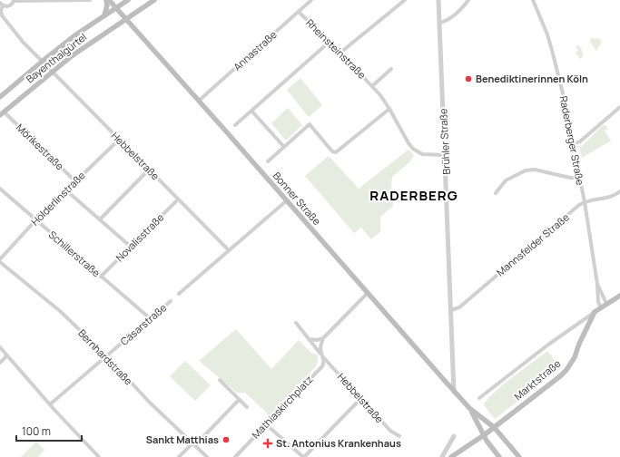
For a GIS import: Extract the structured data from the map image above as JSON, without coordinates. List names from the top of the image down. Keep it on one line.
{"streets":{"main road":["Bayenthalgürtel","Bonner Straße","Marktstraße"],"street":["Rheinsteinstraße","Annastraße","Raderberger Straße","Brühler Straße","Mörikestraße","Hebbelstraße","Hölderlinstraße","Novalisstraße","Mannsfelder Straße","Schillerstraße","Cäsarstraße","Bernhardstraße","Mathiaskirchplatz"]},"crossings":[["Rheinsteinstraße","Annastraße"],["Rheinsteinstraße","Brühler Straße"],["Rheinsteinstraße","Bonner Straße"],["Annastraße","Bonner Straße"],["Bayenthalgürtel","Mörikestraße"],["Bayenthalgürtel","Hebbelstraße"],["Bayenthalgürtel","Bonner Straße"],["Raderberger Straße","Mannsfelder Straße"],["Raderberger Straße","Marktstraße"],["Brühler Straße","Bonner Straße"],["Brühler Straße","Mannsfelder Straße"],["Mörikestraße","Hölderlinstraße"],["Hebbelstraße","Hölderlinstraße"],["Hebbelstraße","Novalisstraße"],["Hebbelstraße","Mathiaskirchplatz"],["Hölderlinstraße","Schillerstraße"],["Hölderlinstraße","Bernhardstraße"],["Bonner Straße","Marktstraße"],["Novalisstraße","Schillerstraße"],["Schillerstraße","Cäsarstraße"],["Cäsarstraße","Bernhardstraße"]],"districts":["RADERBERG"],"places":{"other":["Benediktinerinnen Köln","Sankt Matthias"],"health":["St. Antonius Krankenhaus"]},"scale_bar":"100 m"}
